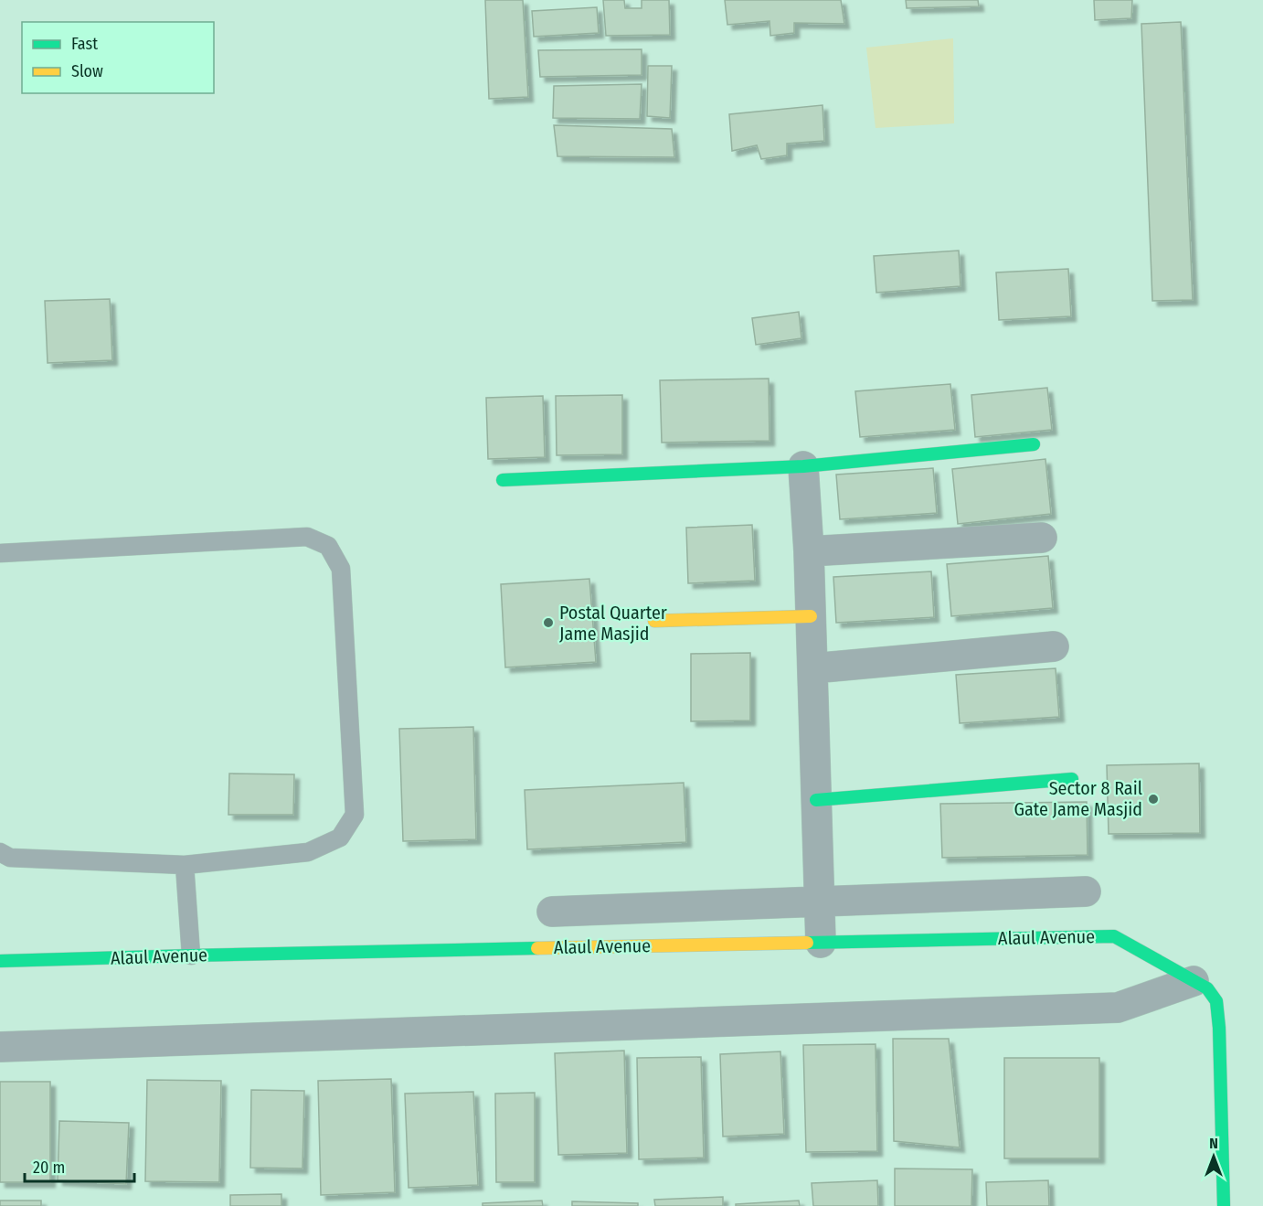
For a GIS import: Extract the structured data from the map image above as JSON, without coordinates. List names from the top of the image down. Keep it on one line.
{"streets":{"street":["Alaul Avenue"]},"places":["Postal Quarter Jame Masjid","Sector 8 Rail Gate Jame Masjid"],"legend":["Fast","Slow"],"scale_bar":"20 m","north":"top"}
